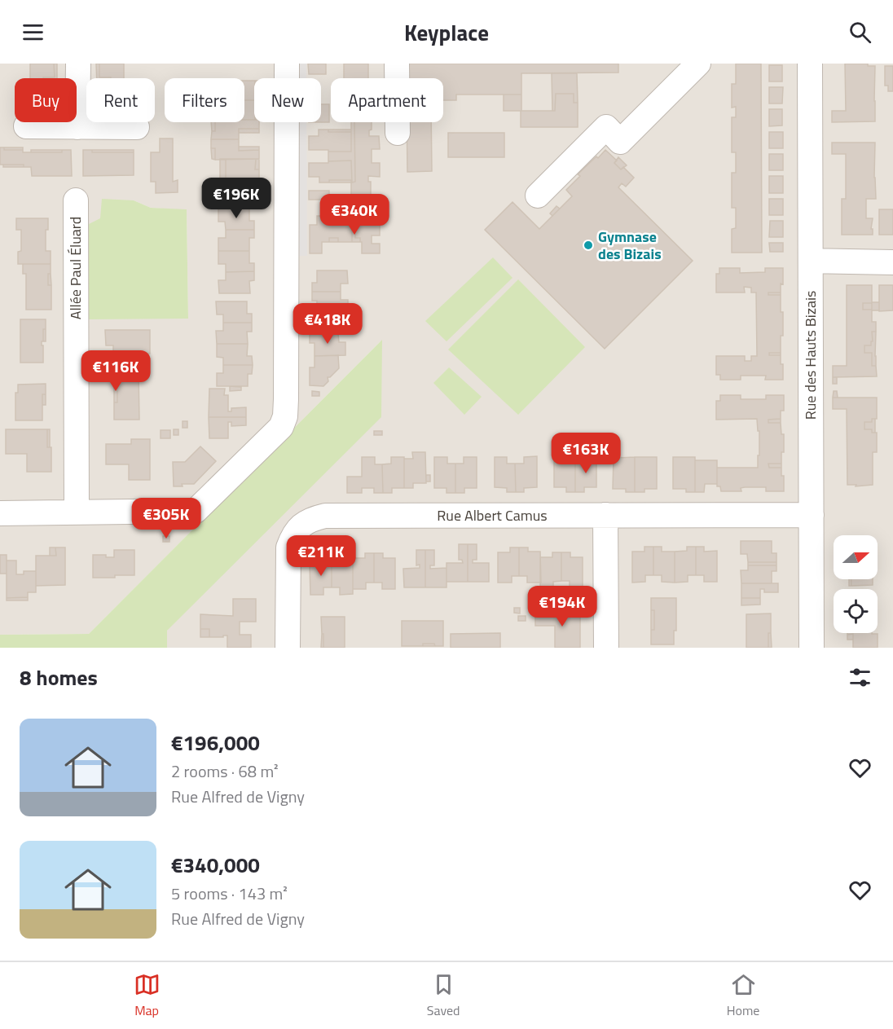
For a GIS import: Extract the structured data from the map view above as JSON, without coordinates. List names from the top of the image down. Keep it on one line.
{"streets":{"street":["Allée Paul Éluard","Rue des Hauts Bizais","Rue Albert Camus"]},"crossings":[["Rue des Hauts Bizais","Rue Albert Camus"]],"places":["Gymnase des Bizais"],"north":"right","page":{"header":"Keyplace","chip":["Buy","Rent","Filters","New","Apartment"],"price":["€196K","€340K","€418K","€116K","€163K","€305K","€211K","€194K"],"heading":"8 homes","list":[{"name":"€196,000","note":"2 rooms · 68 m² · Rue Alfred de Vigny"},{"name":"€340,000","note":"5 rooms · 143 m² · Rue Alfred de Vigny"}],"tabs":["Map","Saved","Home"]}}
